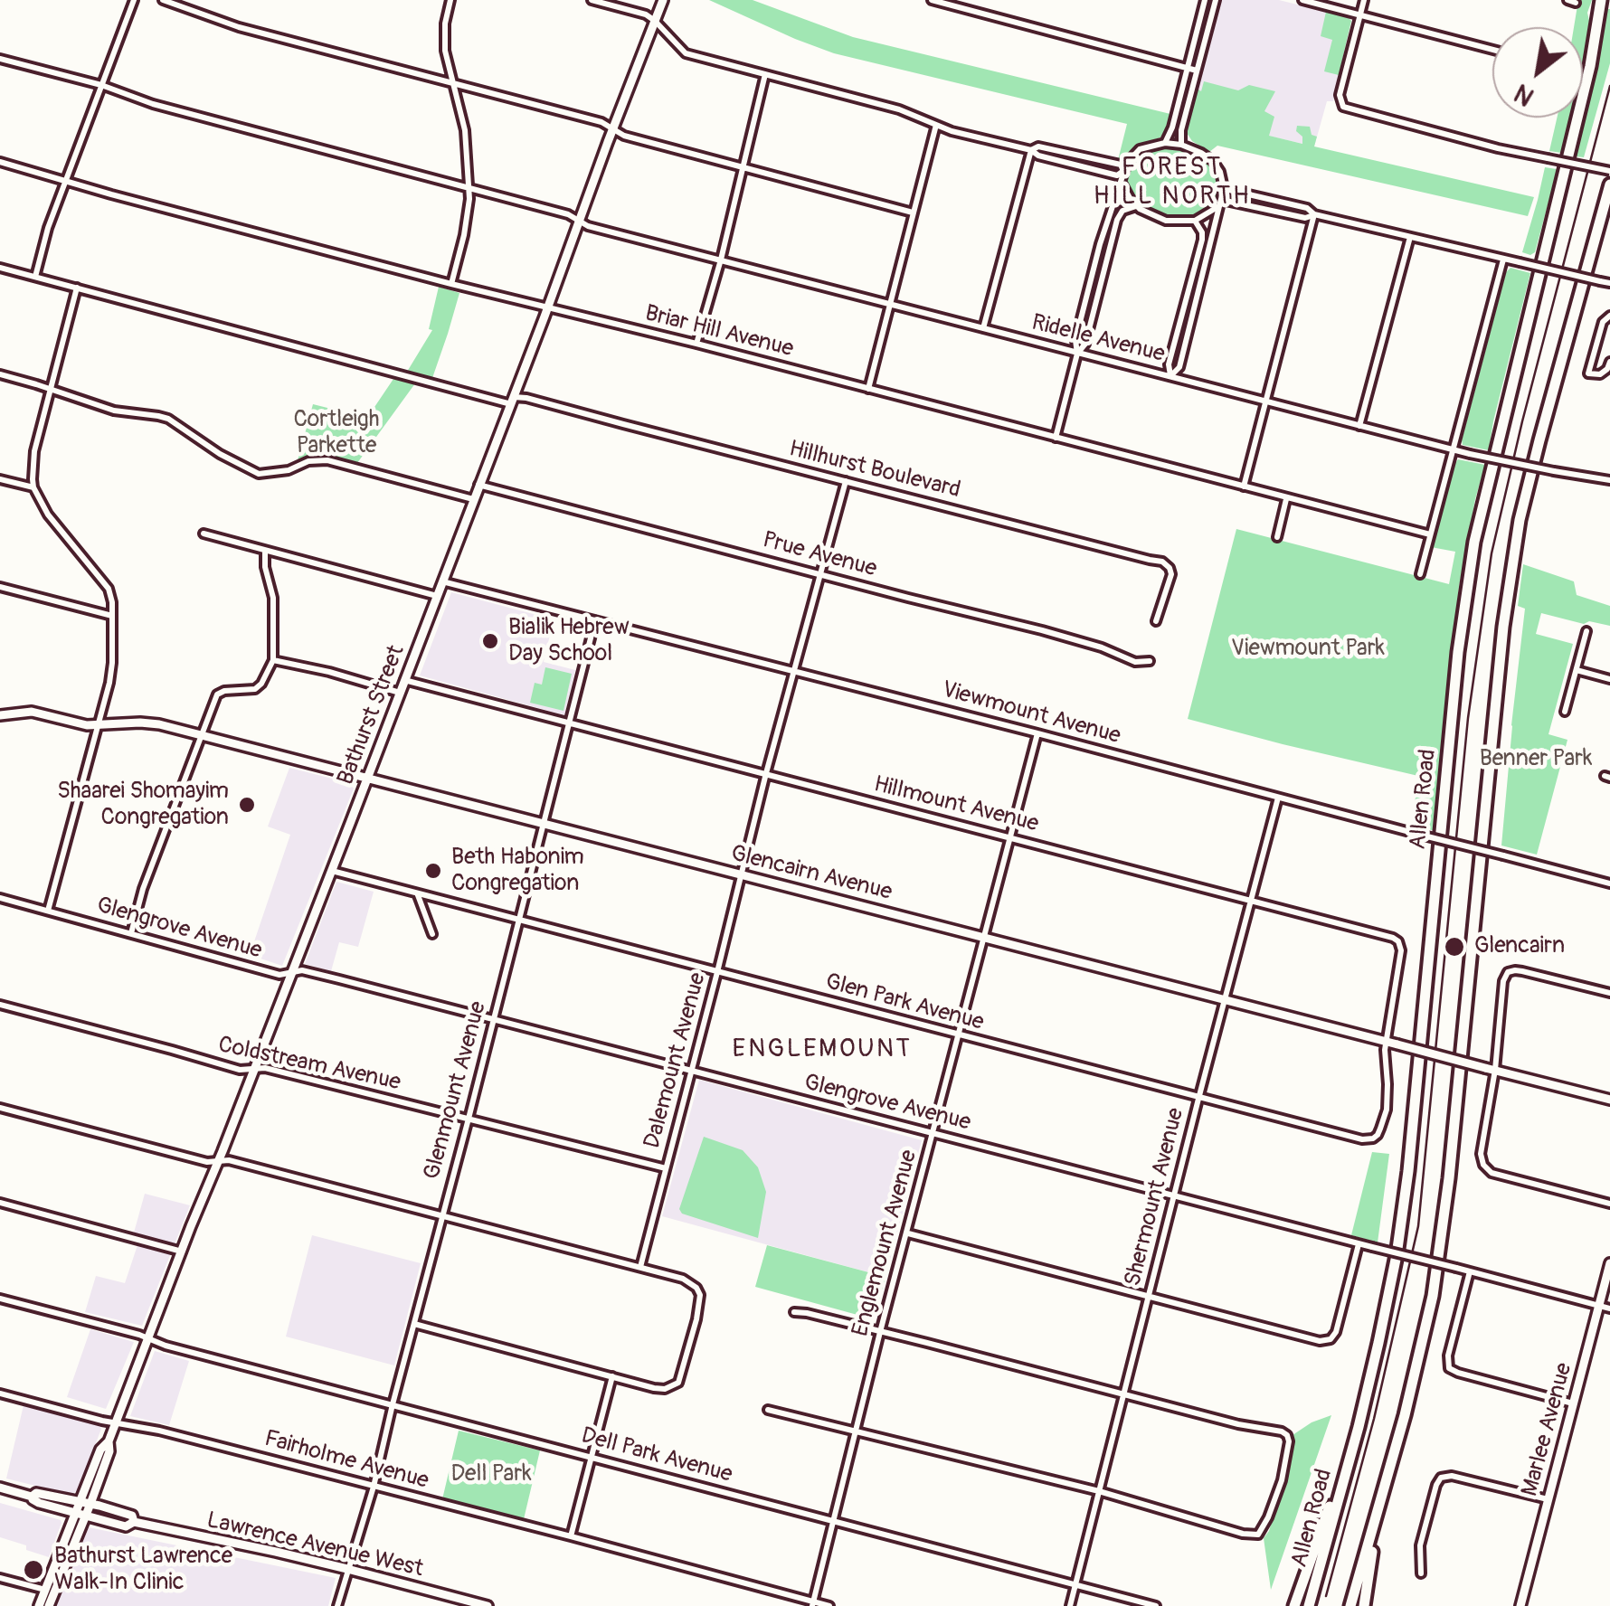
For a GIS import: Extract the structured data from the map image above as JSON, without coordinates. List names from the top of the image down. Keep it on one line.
{"streets":{"highway":["Allen Road"],"main road":["Bathurst Street","Glencairn Avenue","Marlee Avenue","Lawrence Avenue West"],"street":["Briar Hill Avenue","Ridelle Avenue","Hillhurst Boulevard","Prue Avenue","Viewmount Avenue","Hillmount Avenue","Glengrove Avenue","Glen Park Avenue","Dalemount Avenue","Coldstream Avenue","Glenmount Avenue","Shermount Avenue","Englemount Avenue","Dell Park Avenue","Fairholme Avenue"]},"crossings":[["Briar Hill Avenue","Bathurst Street"],["Ridelle Avenue","Bathurst Street"],["Hillhurst Boulevard","Bathurst Street"],["Hillhurst Boulevard","Dalemount Avenue"],["Prue Avenue","Bathurst Street"],["Prue Avenue","Dalemount Avenue"],["Viewmount Avenue","Bathurst Street"],["Viewmount Avenue","Dalemount Avenue"],["Viewmount Avenue","Glenmount Avenue"],["Viewmount Avenue","Shermount Avenue"],["Viewmount Avenue","Englemount Avenue"],["Bathurst Street","Hillmount Avenue"],["Bathurst Street","Glencairn Avenue"],["Bathurst Street","Glengrove Avenue"],["Bathurst Street","Glen Park Avenue"],["Bathurst Street","Coldstream Avenue"],["Bathurst Street","Dell Park Avenue"],["Bathurst Street","Fairholme Avenue"],["Bathurst Street","Lawrence Avenue West"],["Hillmount Avenue","Glencairn Avenue"],["Hillmount Avenue","Glen Park Avenue"],["Hillmount Avenue","Dalemount Avenue"],["Hillmount Avenue","Glenmount Avenue"],["Hillmount Avenue","Shermount Avenue"],["Hillmount Avenue","Englemount Avenue"],["Glencairn Avenue","Glen Park Avenue"],["Glencairn Avenue","Dalemount Avenue"],["Glencairn Avenue","Glenmount Avenue"],["Glencairn Avenue","Shermount Avenue"],["Glencairn Avenue","Englemount Avenue"],["Glengrove Avenue","Dalemount Avenue"],["Glengrove Avenue","Glenmount Avenue"],["Glengrove Avenue","Shermount Avenue"],["Glengrove Avenue","Englemount Avenue"],["Glengrove Avenue","Marlee Avenue"],["Glen Park Avenue","Dalemount Avenue"],["Glen Park Avenue","Glenmount Avenue"],["Glen Park Avenue","Shermount Avenue"],["Glen Park Avenue","Englemount Avenue"],["Dalemount Avenue","Coldstream Avenue"],["Coldstream Avenue","Glenmount Avenue"],["Glenmount Avenue","Dell Park Avenue"],["Glenmount Avenue","Fairholme Avenue"],["Glenmount Avenue","Lawrence Avenue West"],["Shermount Avenue","Dell Park Avenue"],["Englemount Avenue","Dell Park Avenue"],["Englemount Avenue","Fairholme Avenue"]],"districts":["FOREST HILL NORTH","ENGLEMOUNT"],"parks":["Cortleigh Parkette","Viewmount Park","Benner Park","Dell Park"],"places":["Bialik Hebrew Day School","Shaarei Shomayim Congregation","Beth Habonim Congregation","Glencairn","Bathurst Lawrence Walk-In Clinic"],"north":"bottom left"}
